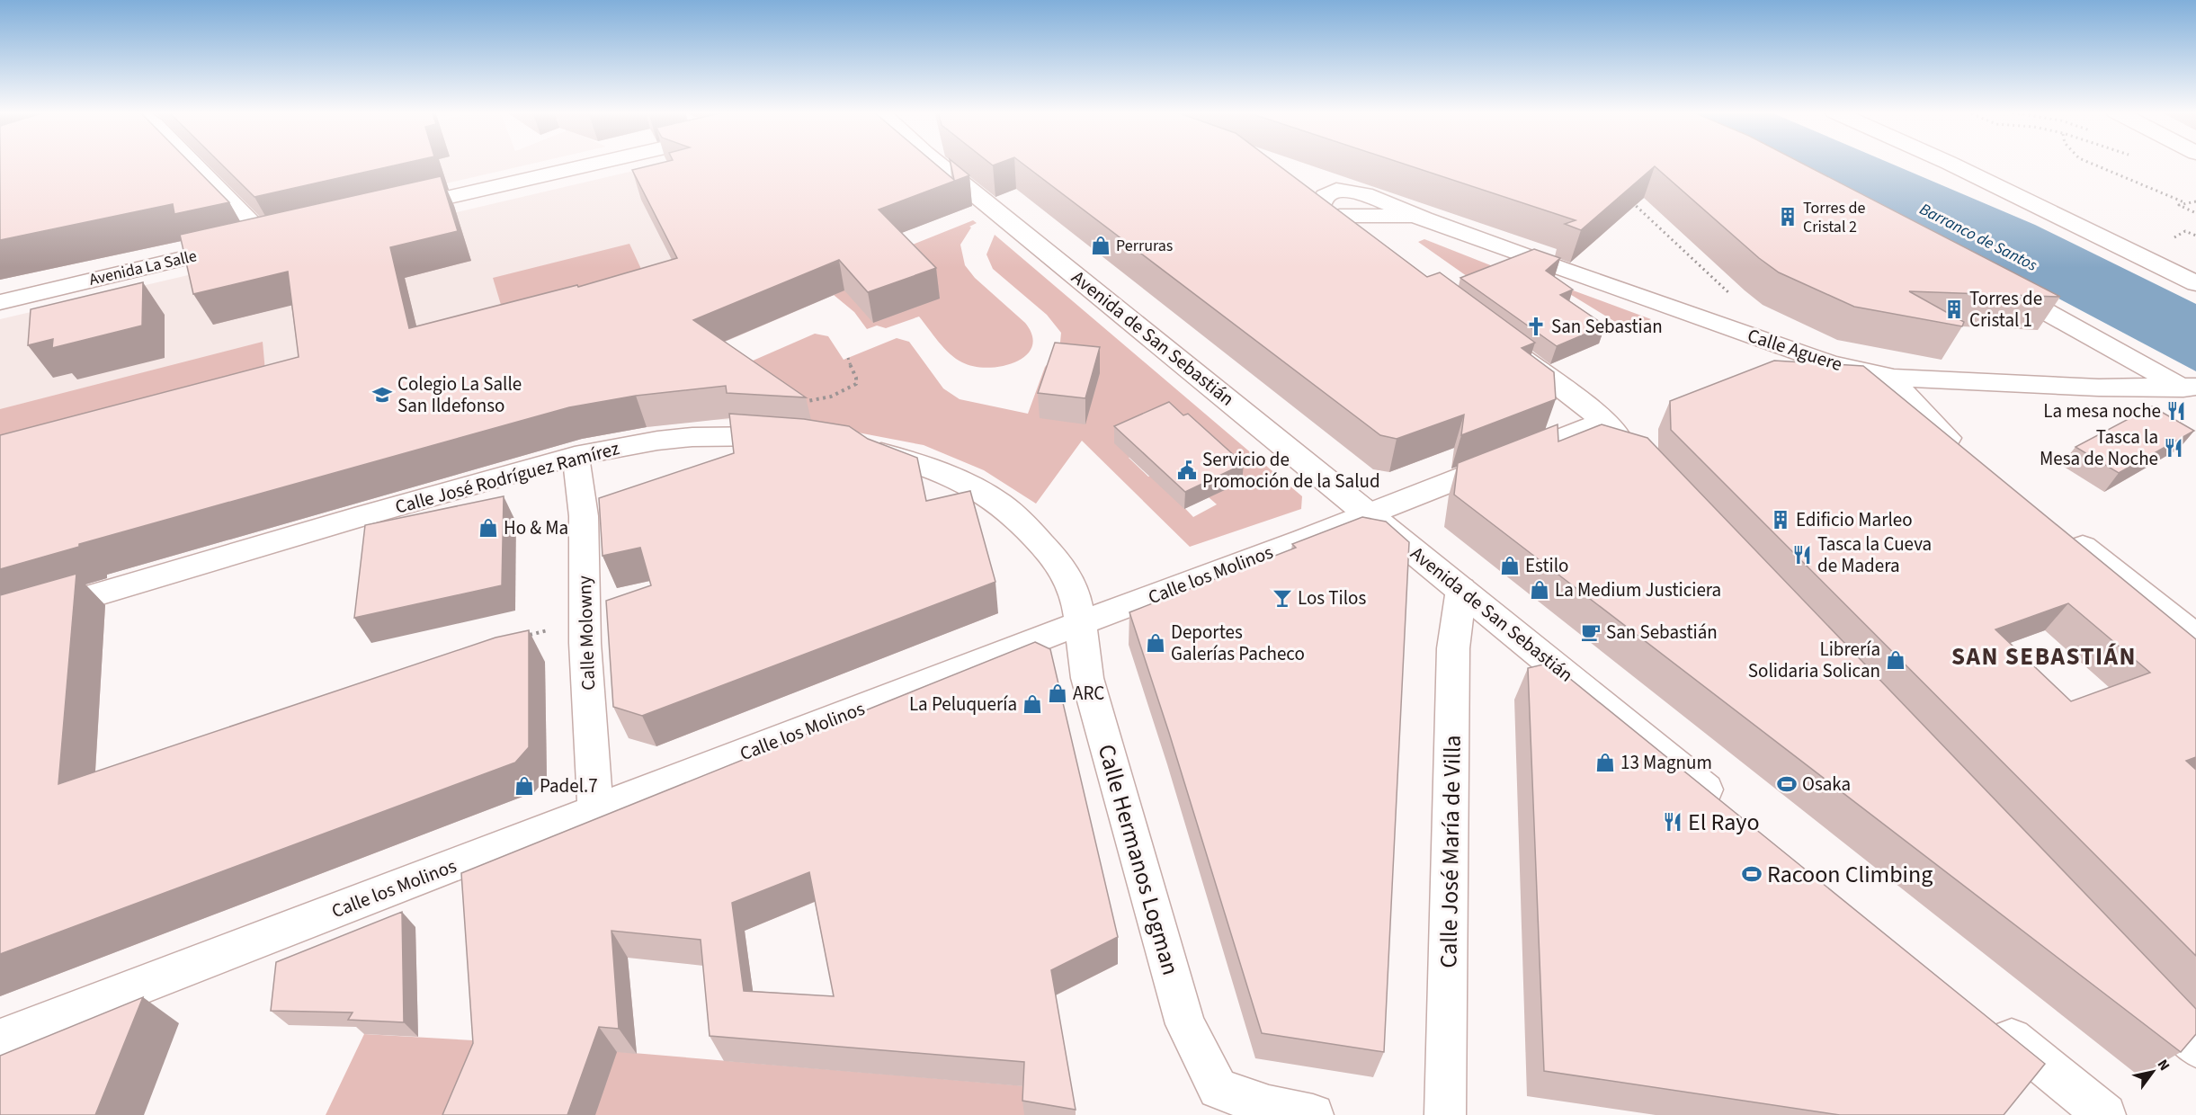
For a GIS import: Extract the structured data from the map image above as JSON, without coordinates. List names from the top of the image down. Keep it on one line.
{"streets":{"street":["Avenida La Salle","Avenida de San Sebastián","Calle Aguere","Calle José Rodríguez Ramírez","Calle los Molinos","Calle Molowny","Calle José María de Villa","Calle Hermanos Logman"]},"crossings":[["Avenida de San Sebastián","Calle los Molinos"],["Avenida de San Sebastián","Calle José María de Villa"],["Calle José Rodríguez Ramírez","Calle Molowny"],["Calle los Molinos","Calle Molowny"],["Calle los Molinos","Calle Hermanos Logman"]],"districts":["SAN SEBASTIÁN"],"water":["Barranco de Santos"],"places":{"building":["Torres de Cristal 2","Torres de Cristal 1","Edificio Marleo"],"shop":["Perruras","Ho & Ma","Estilo","La Medium Justiciera","Deportes Galerías Pacheco","Librería Solidaria Solican","ARC","La Peluquería","13 Magnum","Padel.7"],"church":["San Sebastian"],"school or university":["Colegio La Salle San Ildefonso"],"restaurant":["La mesa noche","Tasca la Mesa de Noche","Tasca la Cueva de Madera","El Rayo"],"public building":["Servicio de Promoción de la Salud"],"bar":["Los Tilos"],"cafe":["San Sebastián"],"sports":["Osaka","Racoon Climbing"]},"north":"top right"}
